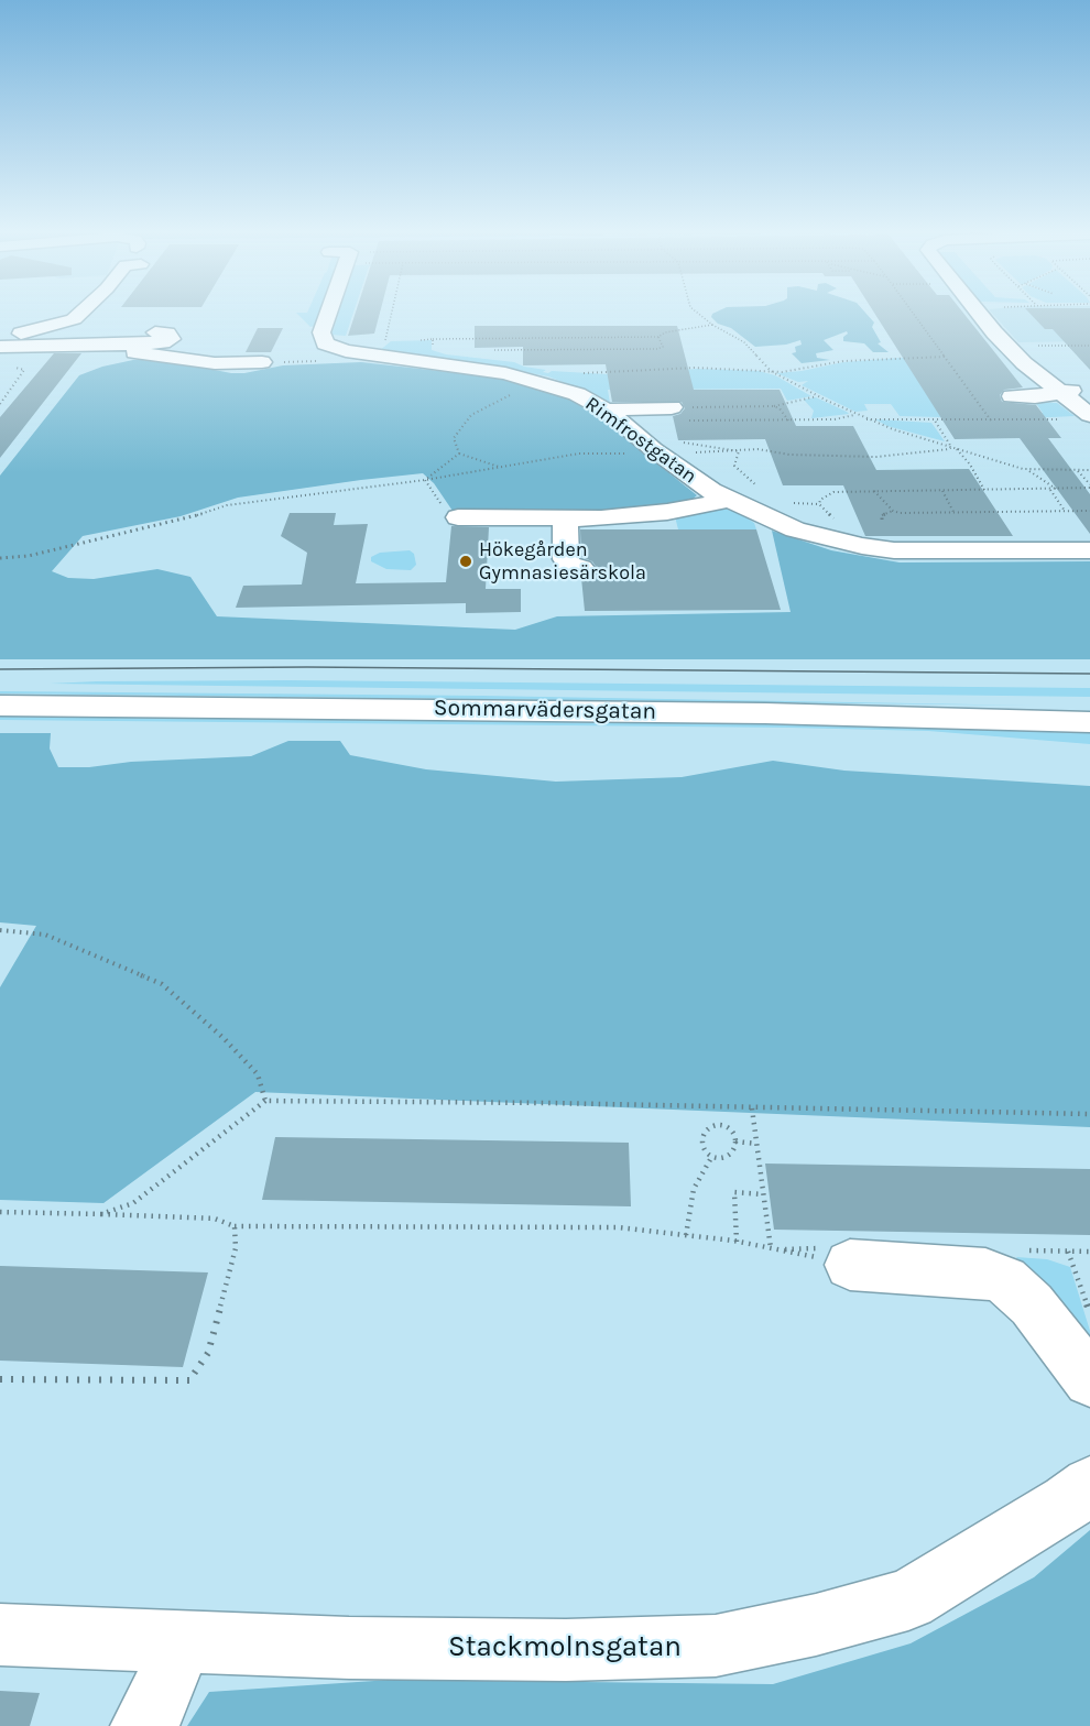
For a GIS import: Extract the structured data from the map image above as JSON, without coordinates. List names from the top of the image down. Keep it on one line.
{"streets":{"street":["Rimfrostgatan","Sommarvädersgatan","Stackmolnsgatan"]},"places":["Hökegården Gymnasiesärskola"]}
